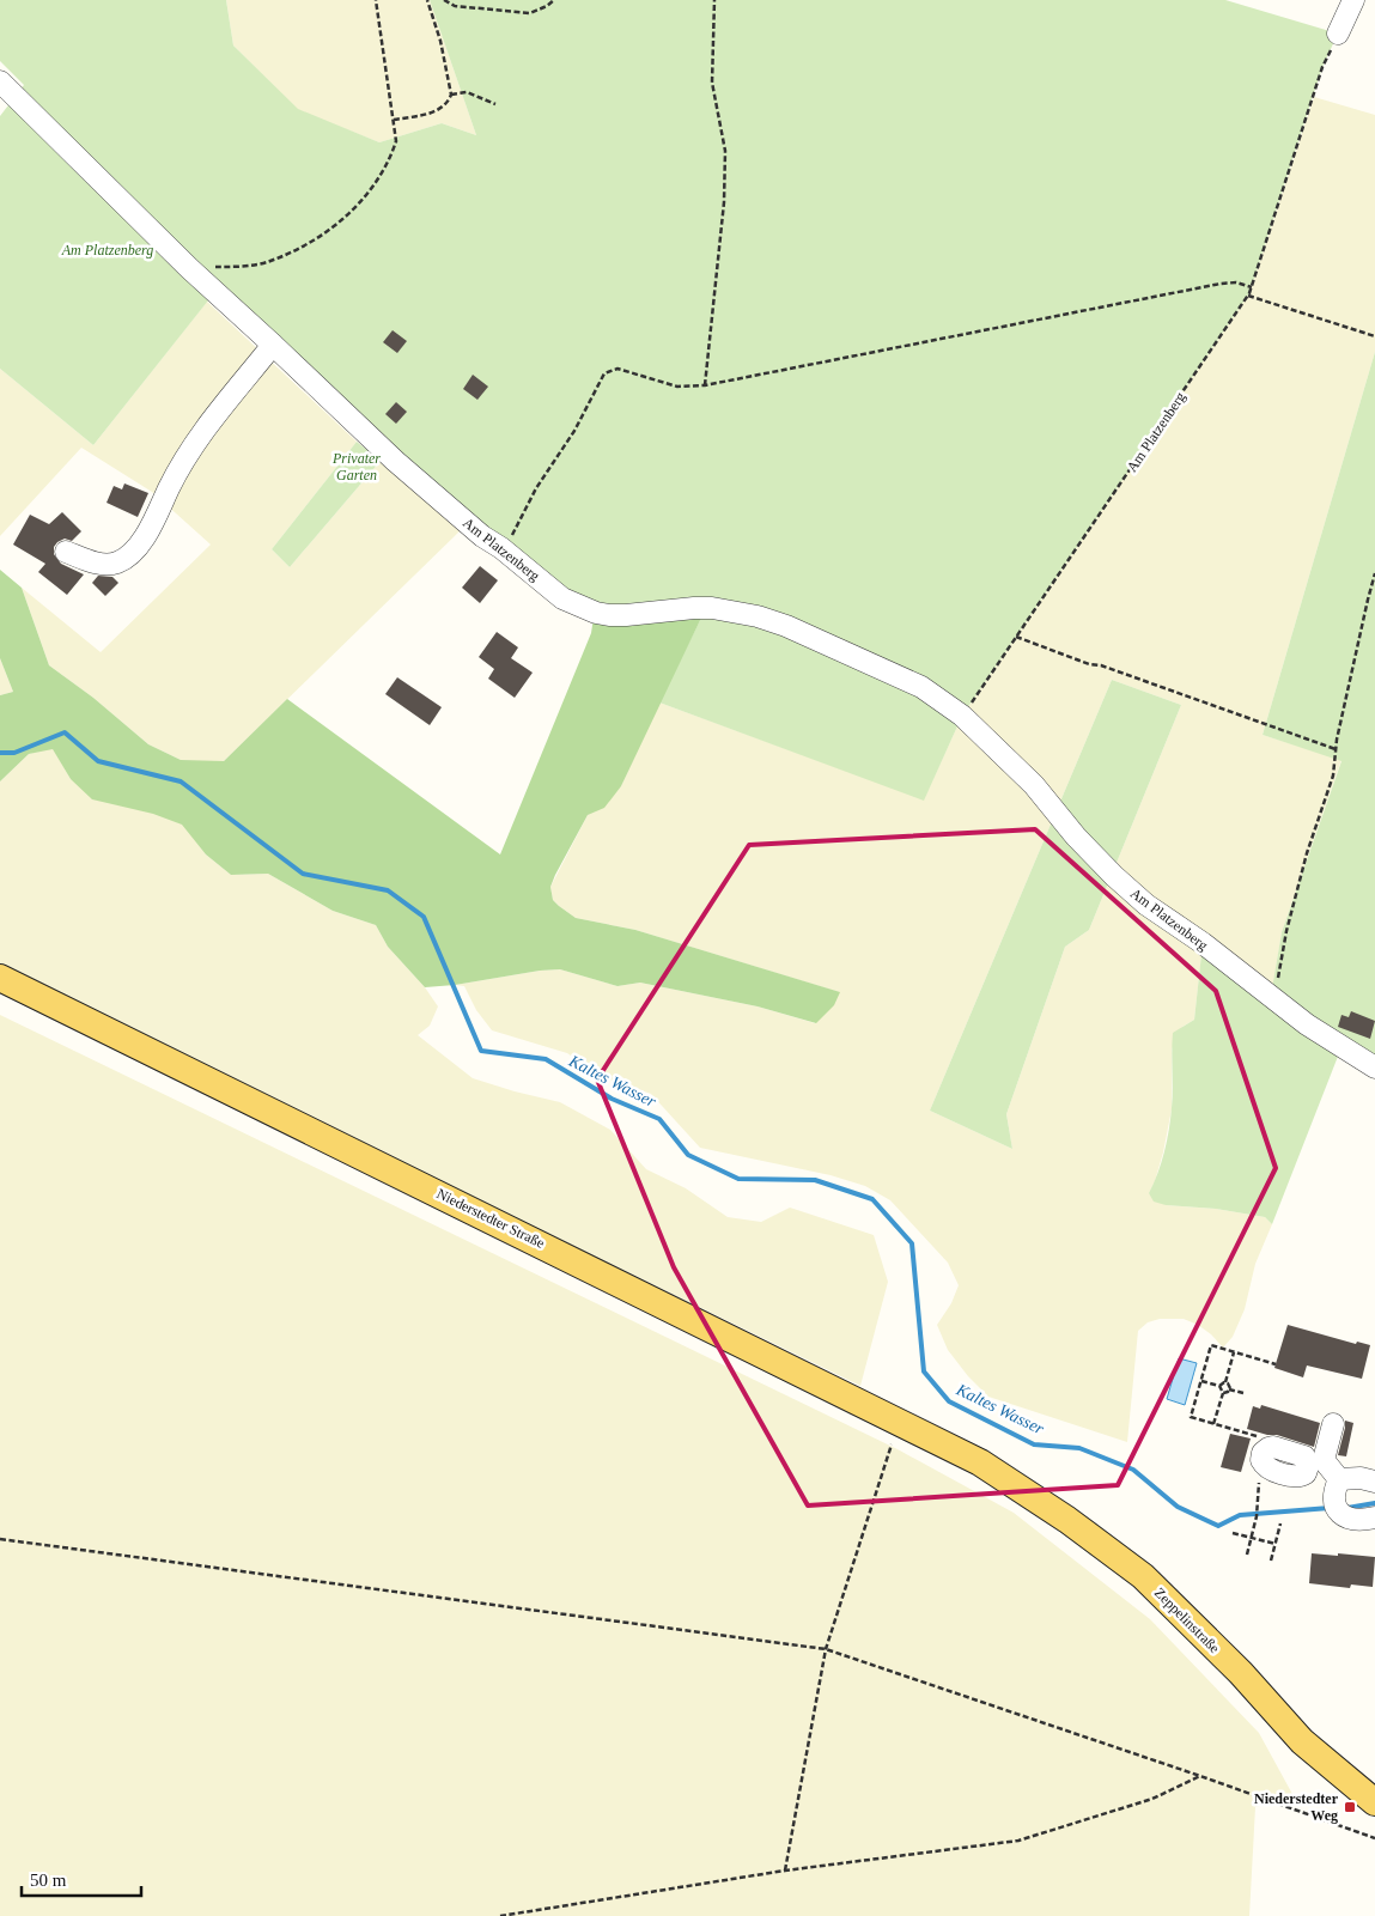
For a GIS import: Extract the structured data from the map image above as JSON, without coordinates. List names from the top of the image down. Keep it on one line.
{"streets":{"main road":["Niederstedter Straße","Zeppelinstraße"],"street":["Am Platzenberg"]},"crossings":[["Niederstedter Straße","Zeppelinstraße"]],"water":["Kaltes Wasser"],"parks":["Am Platzenberg","Privater Garten"],"places":{"transit":["Niederstedter Weg"]},"scale_bar":"50 m"}
